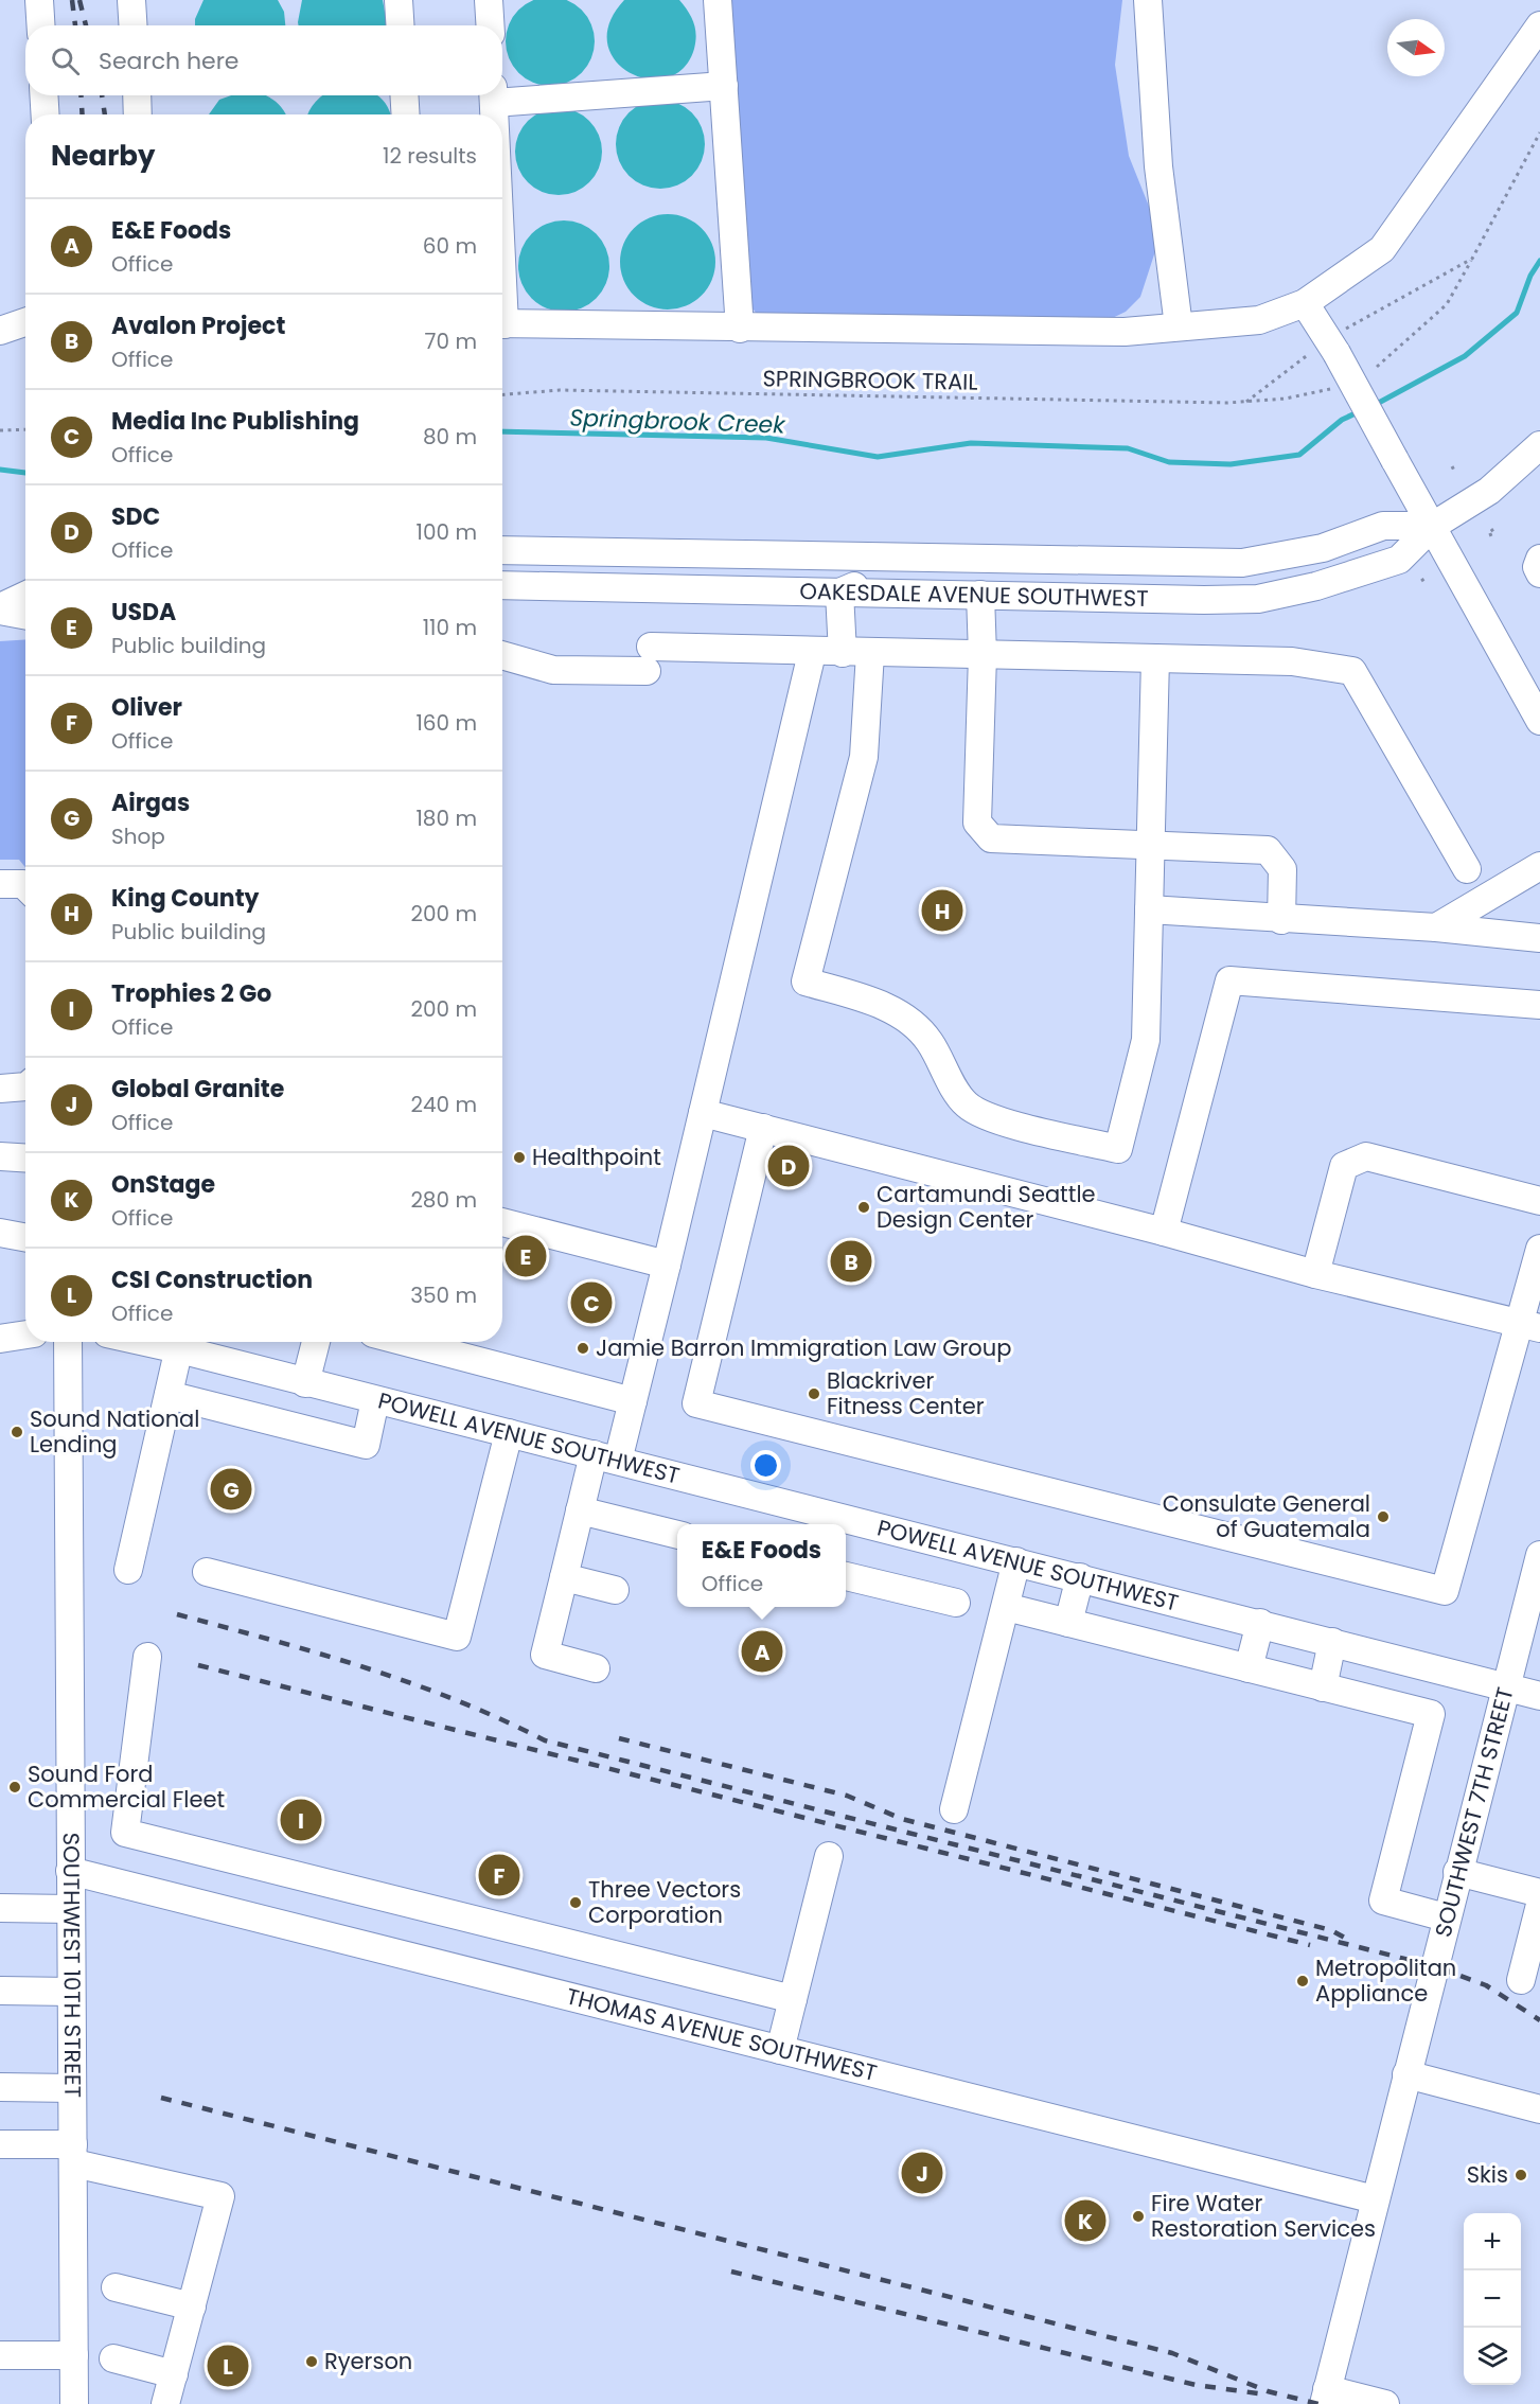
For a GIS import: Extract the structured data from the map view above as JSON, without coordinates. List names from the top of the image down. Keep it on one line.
{"streets":{"street":["OAKESDALE AVENUE SOUTHWEST","POWELL AVENUE SOUTHWEST","SOUTHWEST 7TH STREET","SOUTHWEST 10TH STREET","THOMAS AVENUE SOUTHWEST"],"path":["SPRINGBROOK TRAIL"]},"crossings":[["POWELL AVENUE SOUTHWEST","SOUTHWEST 7TH STREET"],["SOUTHWEST 7TH STREET","THOMAS AVENUE SOUTHWEST"],["SOUTHWEST 10TH STREET","THOMAS AVENUE SOUTHWEST"]],"water":["Springbrook Creek"],"places":["Healthpoint","Cartamundi Seattle Design Center","Jamie Barron Immigration Law Group","Blackriver Fitness Center","Sound National Lending","Consulate General of Guatemala","Sound Ford Commercial Fleet","Three Vectors Corporation","Metropolitan Appliance","Skis","Fire Water Restoration Services","Ryerson"],"north":"right","page":{"search":"Search here","heading":["Nearby","12 results"],"list":[{"mark":"A","name":"E&E Foods","note":"Office","value":"60 m"},{"mark":"B","name":"Avalon Project","note":"Office","value":"70 m"},{"mark":"C","name":"Media Inc Publishing","note":"Office","value":"80 m"},{"mark":"D","name":"SDC","note":"Office","value":"100 m"},{"mark":"E","name":"USDA","note":"Public building","value":"110 m"},{"mark":"F","name":"Oliver","note":"Office","value":"160 m"},{"mark":"G","name":"Airgas","note":"Shop","value":"180 m"},{"mark":"H","name":"King County","note":"Public building","value":"200 m"},{"mark":"I","name":"Trophies 2 Go","note":"Office","value":"200 m"},{"mark":"J","name":"Global Granite","note":"Office","value":"240 m"},{"mark":"K","name":"OnStage","note":"Office","value":"280 m"},{"mark":"L","name":"CSI Construction","note":"Office","value":"350 m"}],"pins":["H","D","E","B","C","G","A","I","F","J","K","L"],"popup":["E&E Foods","Office"],"map_buttons":["+","−"]}}
